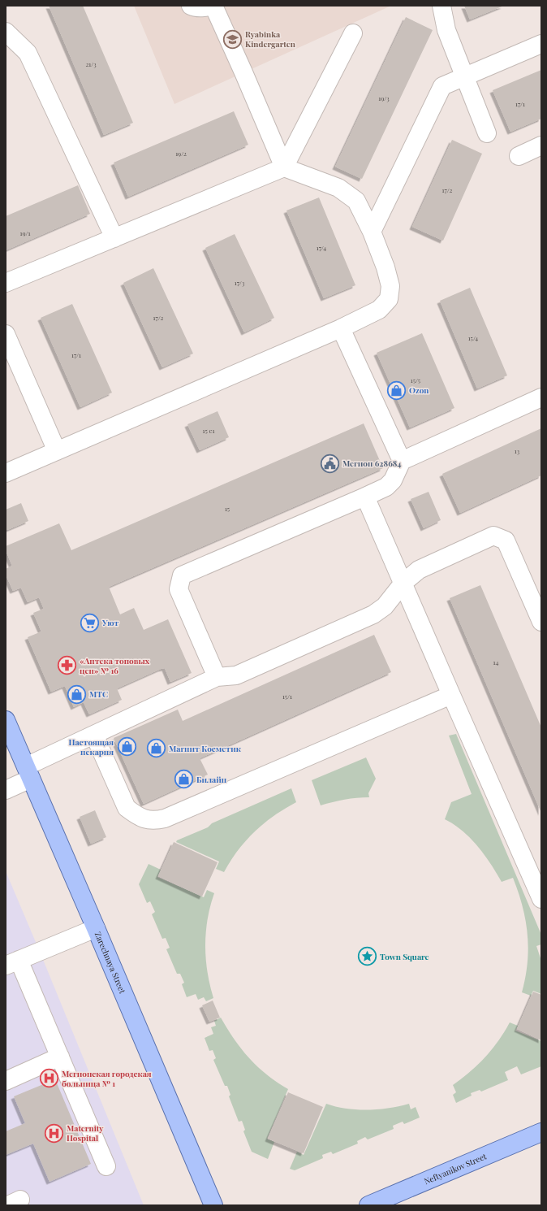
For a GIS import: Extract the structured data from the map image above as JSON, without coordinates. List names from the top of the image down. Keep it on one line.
{"streets":{"main road":["Zarechnaya Street","Neftyanikov Street"]},"places":{"school or university":["Ryabinka Kindergarten"],"shop":["Ozon","МТС","Настоящая пекарня","Магнит Косметик","Билайн"],"public building":["Мегион 628684"],"supermarket":["Уют"],"pharmacy":["«Аптека топовых цен» № 16"],"place":["Town Square"],"hospital":["Мегионская городская больница № 1","Maternity Hospital"]},"house_numbers":["21/3","19/3","17/1","19/2","17/2","19/1","17/4","17/3","17/2","15/4","17/1","15/5","15 с1","13","15","14","15/1"]}
